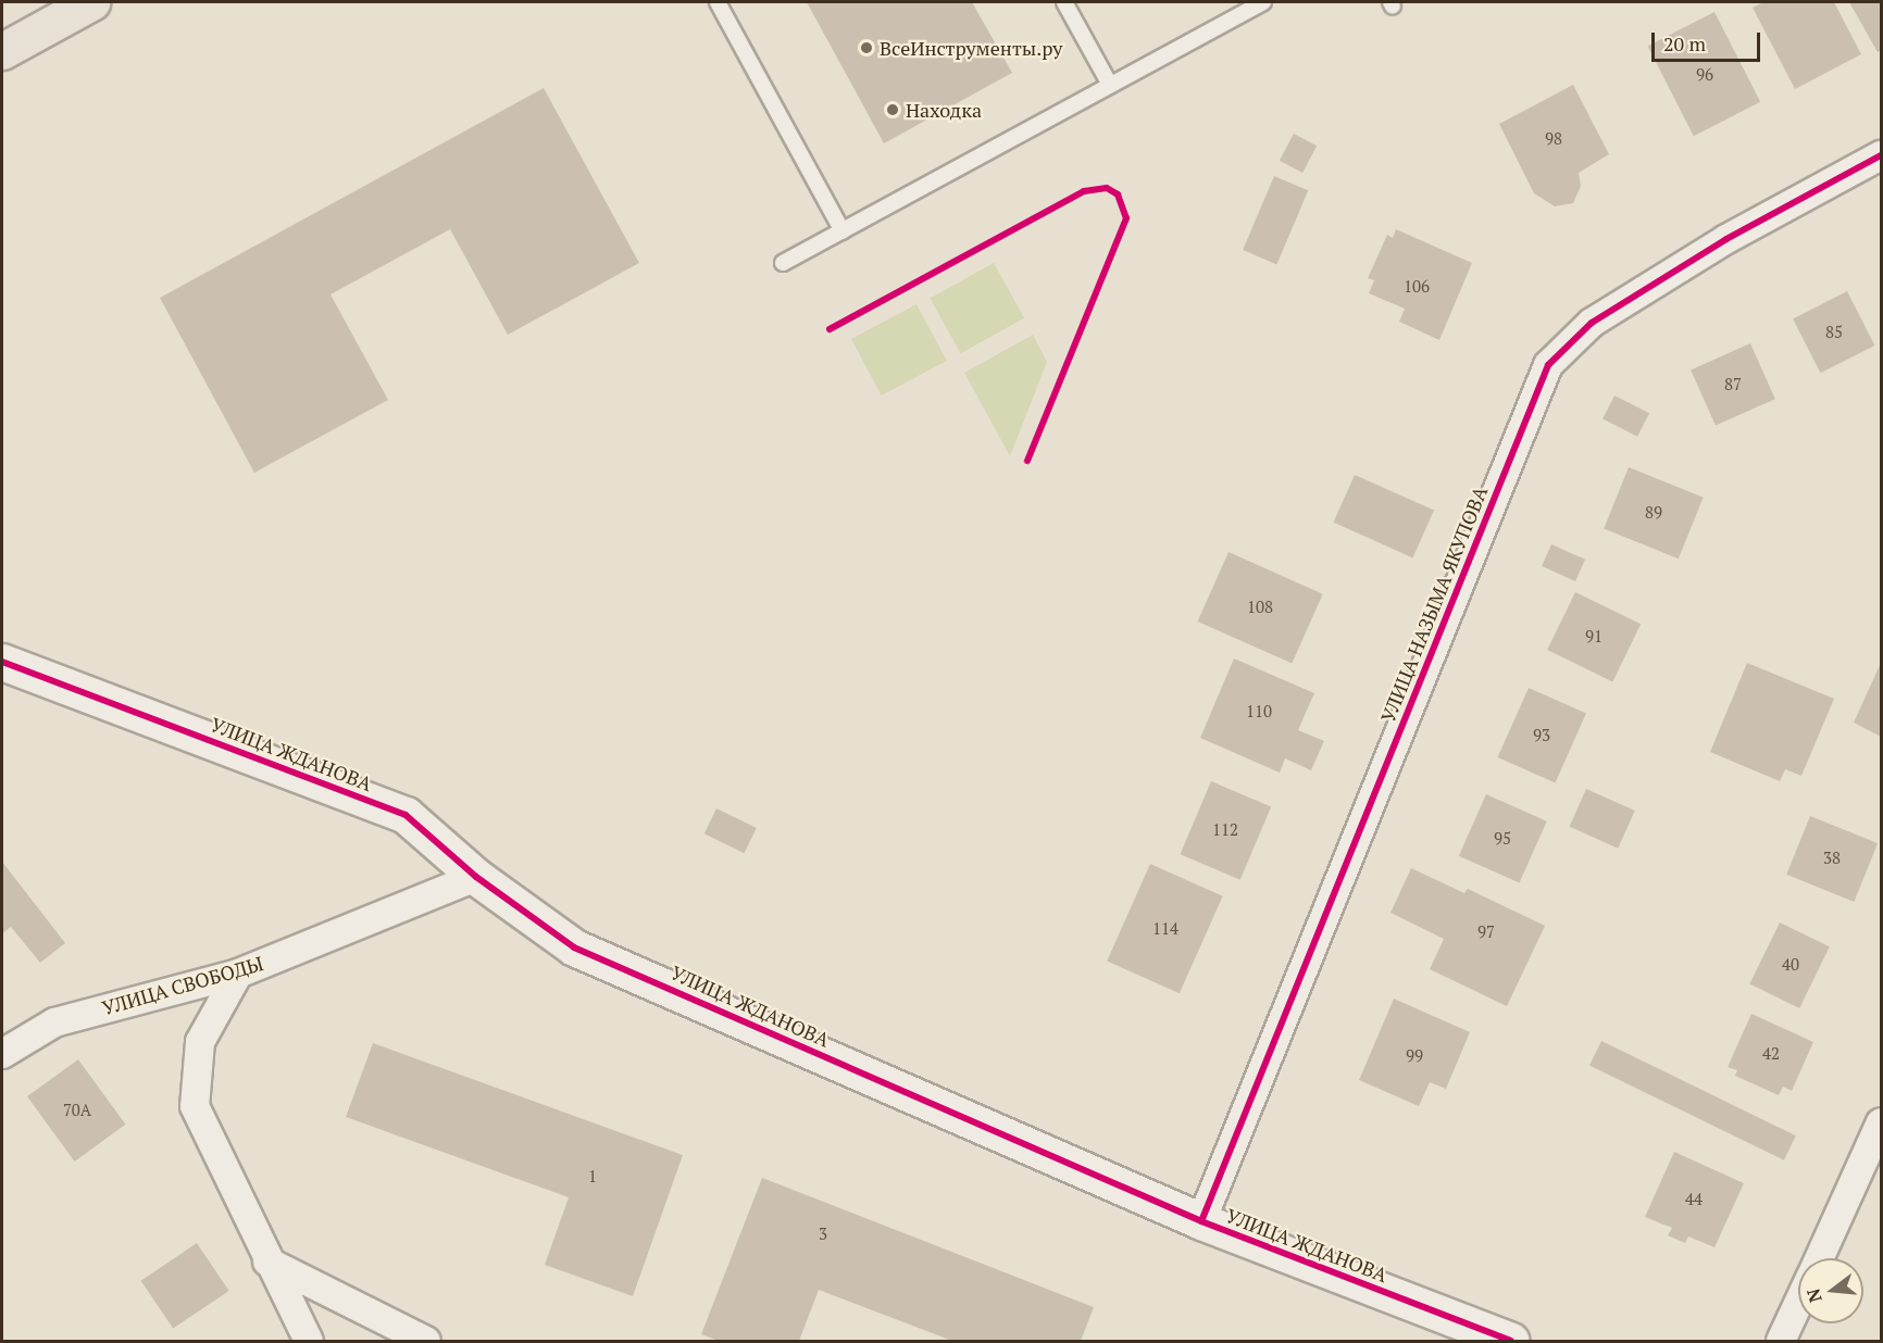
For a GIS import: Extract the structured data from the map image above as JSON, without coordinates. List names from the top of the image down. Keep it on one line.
{"streets":{"street":["УЛИЦА НАЗЫМА ЯКУПОВА","УЛИЦА ЖДАНОВА","УЛИЦА СВОБОДЫ"]},"crossings":[["УЛИЦА НАЗЫМА ЯКУПОВА","УЛИЦА ЖДАНОВА"],["УЛИЦА ЖДАНОВА","УЛИЦА СВОБОДЫ"]],"places":["ВсеИнструменты.ру","Находка"],"house_numbers":["96","98","106","85","87","89","108","91","110","93","112","95","38","114","97","40","42","99","70А","1","44","3"],"scale_bar":"20 m","north":"left"}
